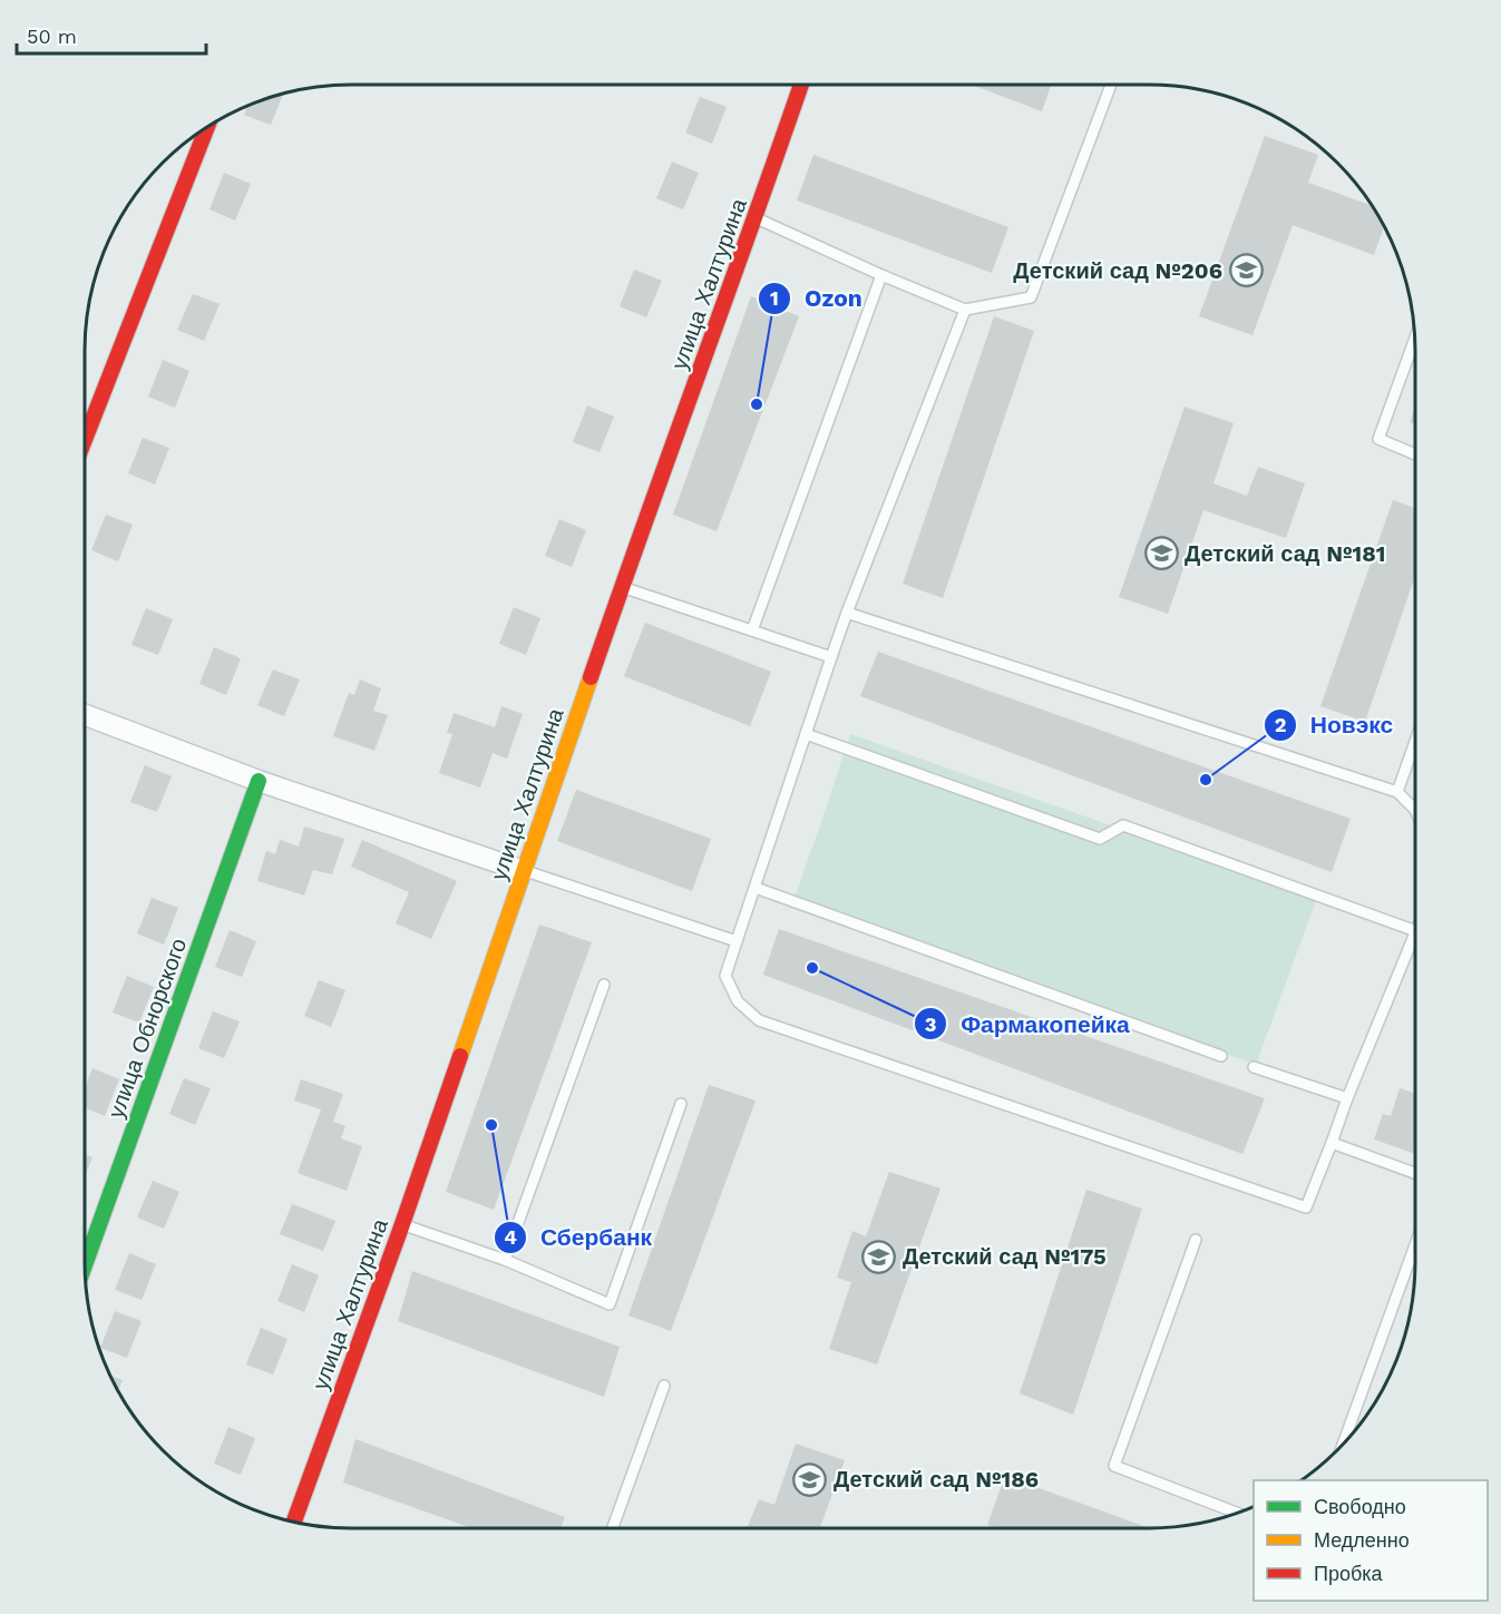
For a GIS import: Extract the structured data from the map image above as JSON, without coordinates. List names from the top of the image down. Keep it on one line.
{"streets":{"street":["улица Халтурина","улица Обнорского"]},"places":{"school or university":["Детский сад №206","Детский сад №181","Детский сад №175","Детский сад №186"],"other":["Ozon","Новэкс","Фармакопейка","Сбербанк"]},"legend":["Свободно","Медленно","Пробка"],"scale_bar":"50 m"}
